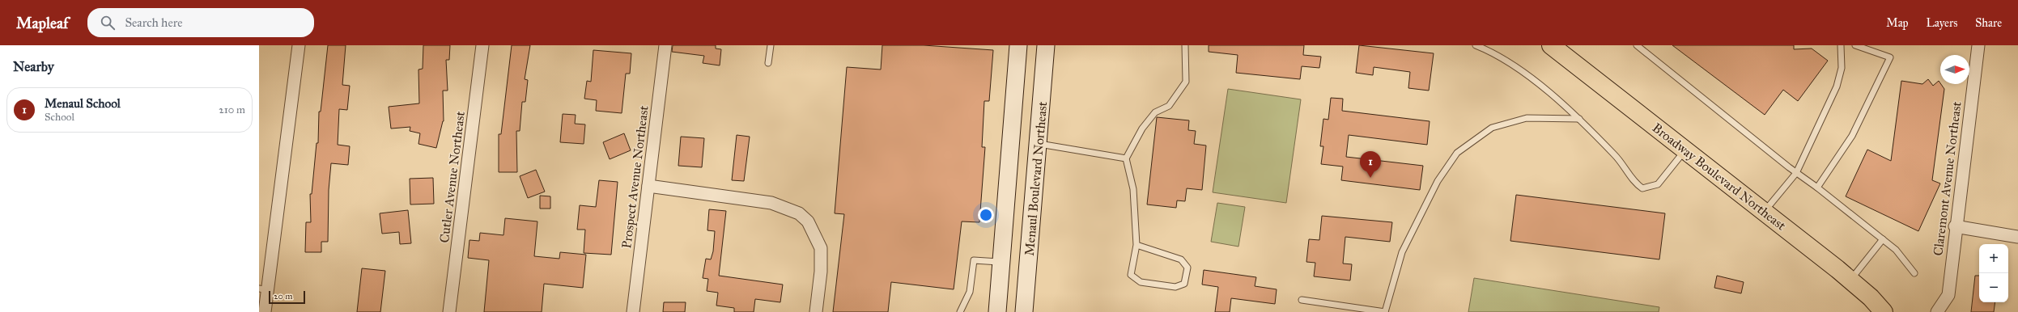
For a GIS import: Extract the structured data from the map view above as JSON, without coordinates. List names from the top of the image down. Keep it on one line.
{"streets":{"main road":["Broadway Boulevard Northeast","Menaul Boulevard Northeast"],"street":["Cutler Avenue Northeast","Prospect Avenue Northeast","Claremont Avenue Northeast"]},"scale_bar":"20 m","north":"right","page":{"header":"Mapleaf","search":"Search here","nav":["Map","Layers","Share"],"heading":"Nearby","list":[{"mark":"1","name":"Menaul School","note":"School","value":"210 m"}],"pins":"1","map_buttons":["+","−"],"scale":"20 m"}}
